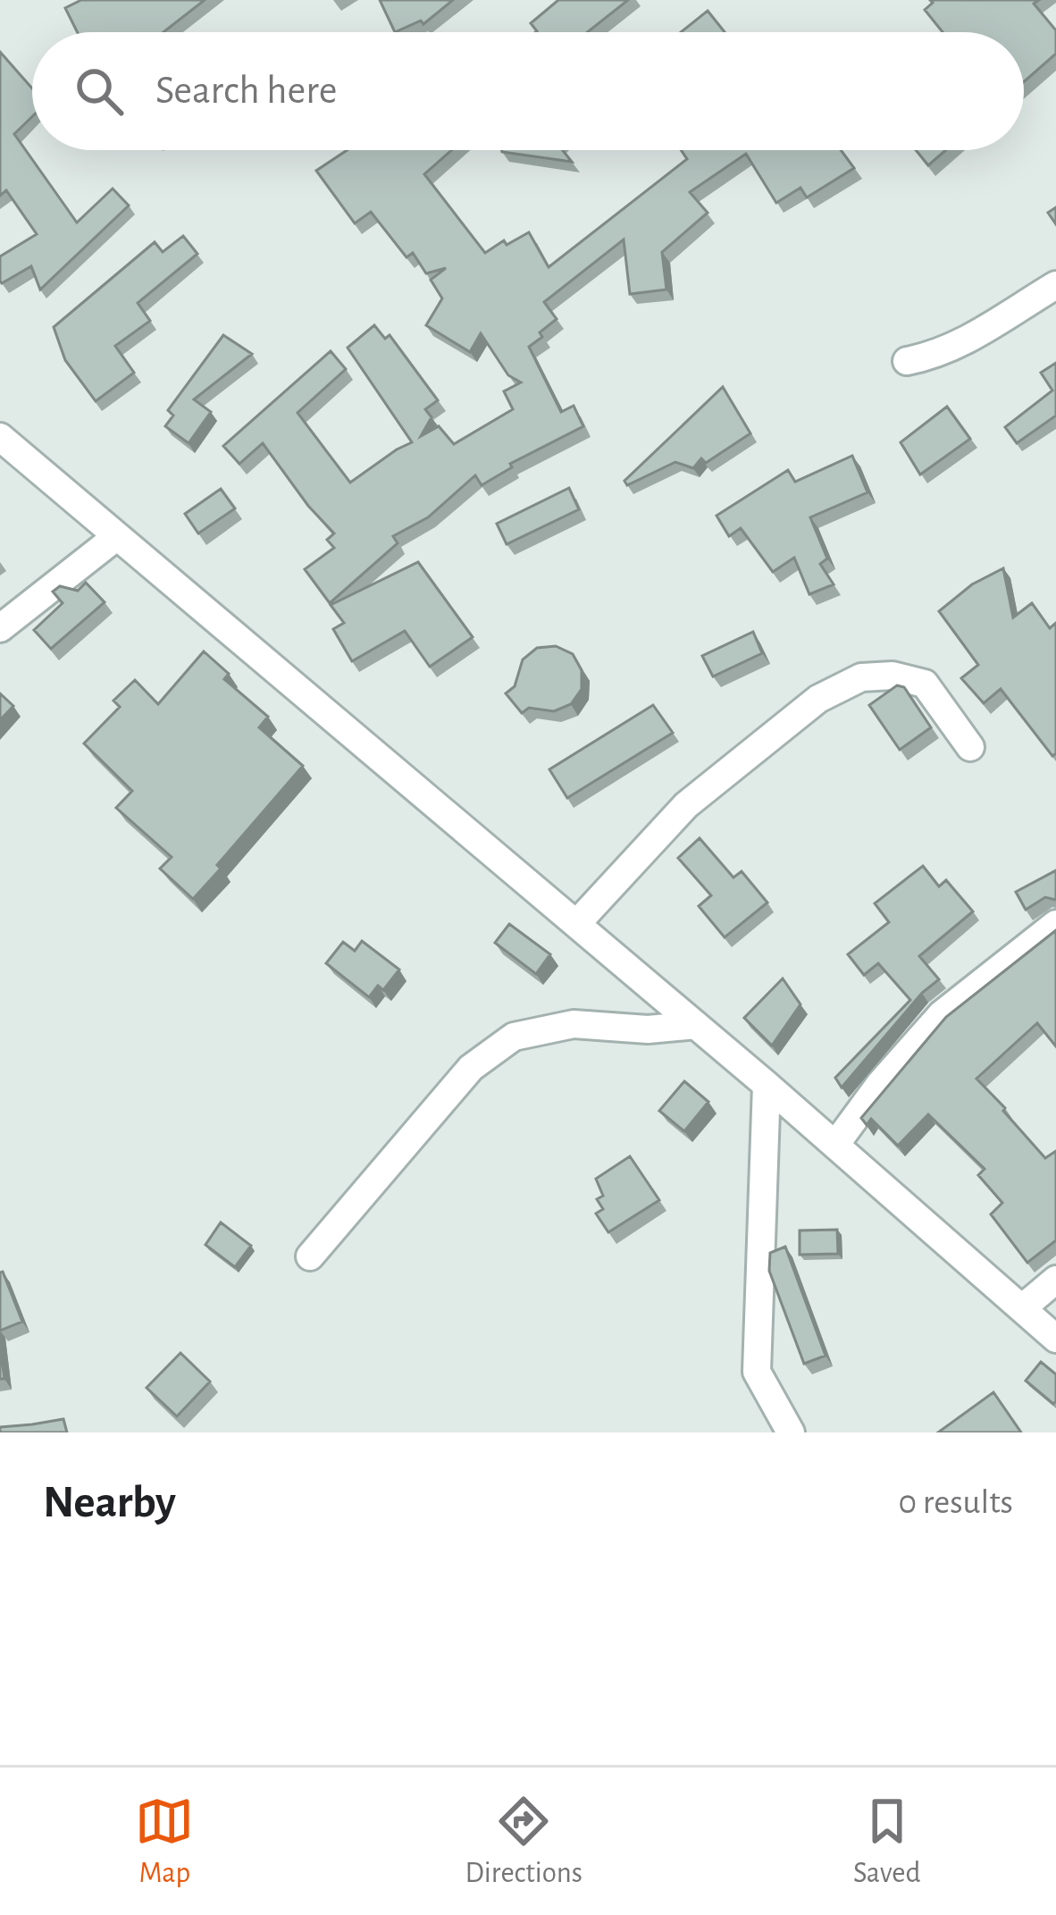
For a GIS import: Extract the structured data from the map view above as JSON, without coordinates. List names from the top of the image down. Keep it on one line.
{"page":{"search":"Search here","heading":["Nearby","0 results"],"nav":["Map","Directions","Saved"]}}
